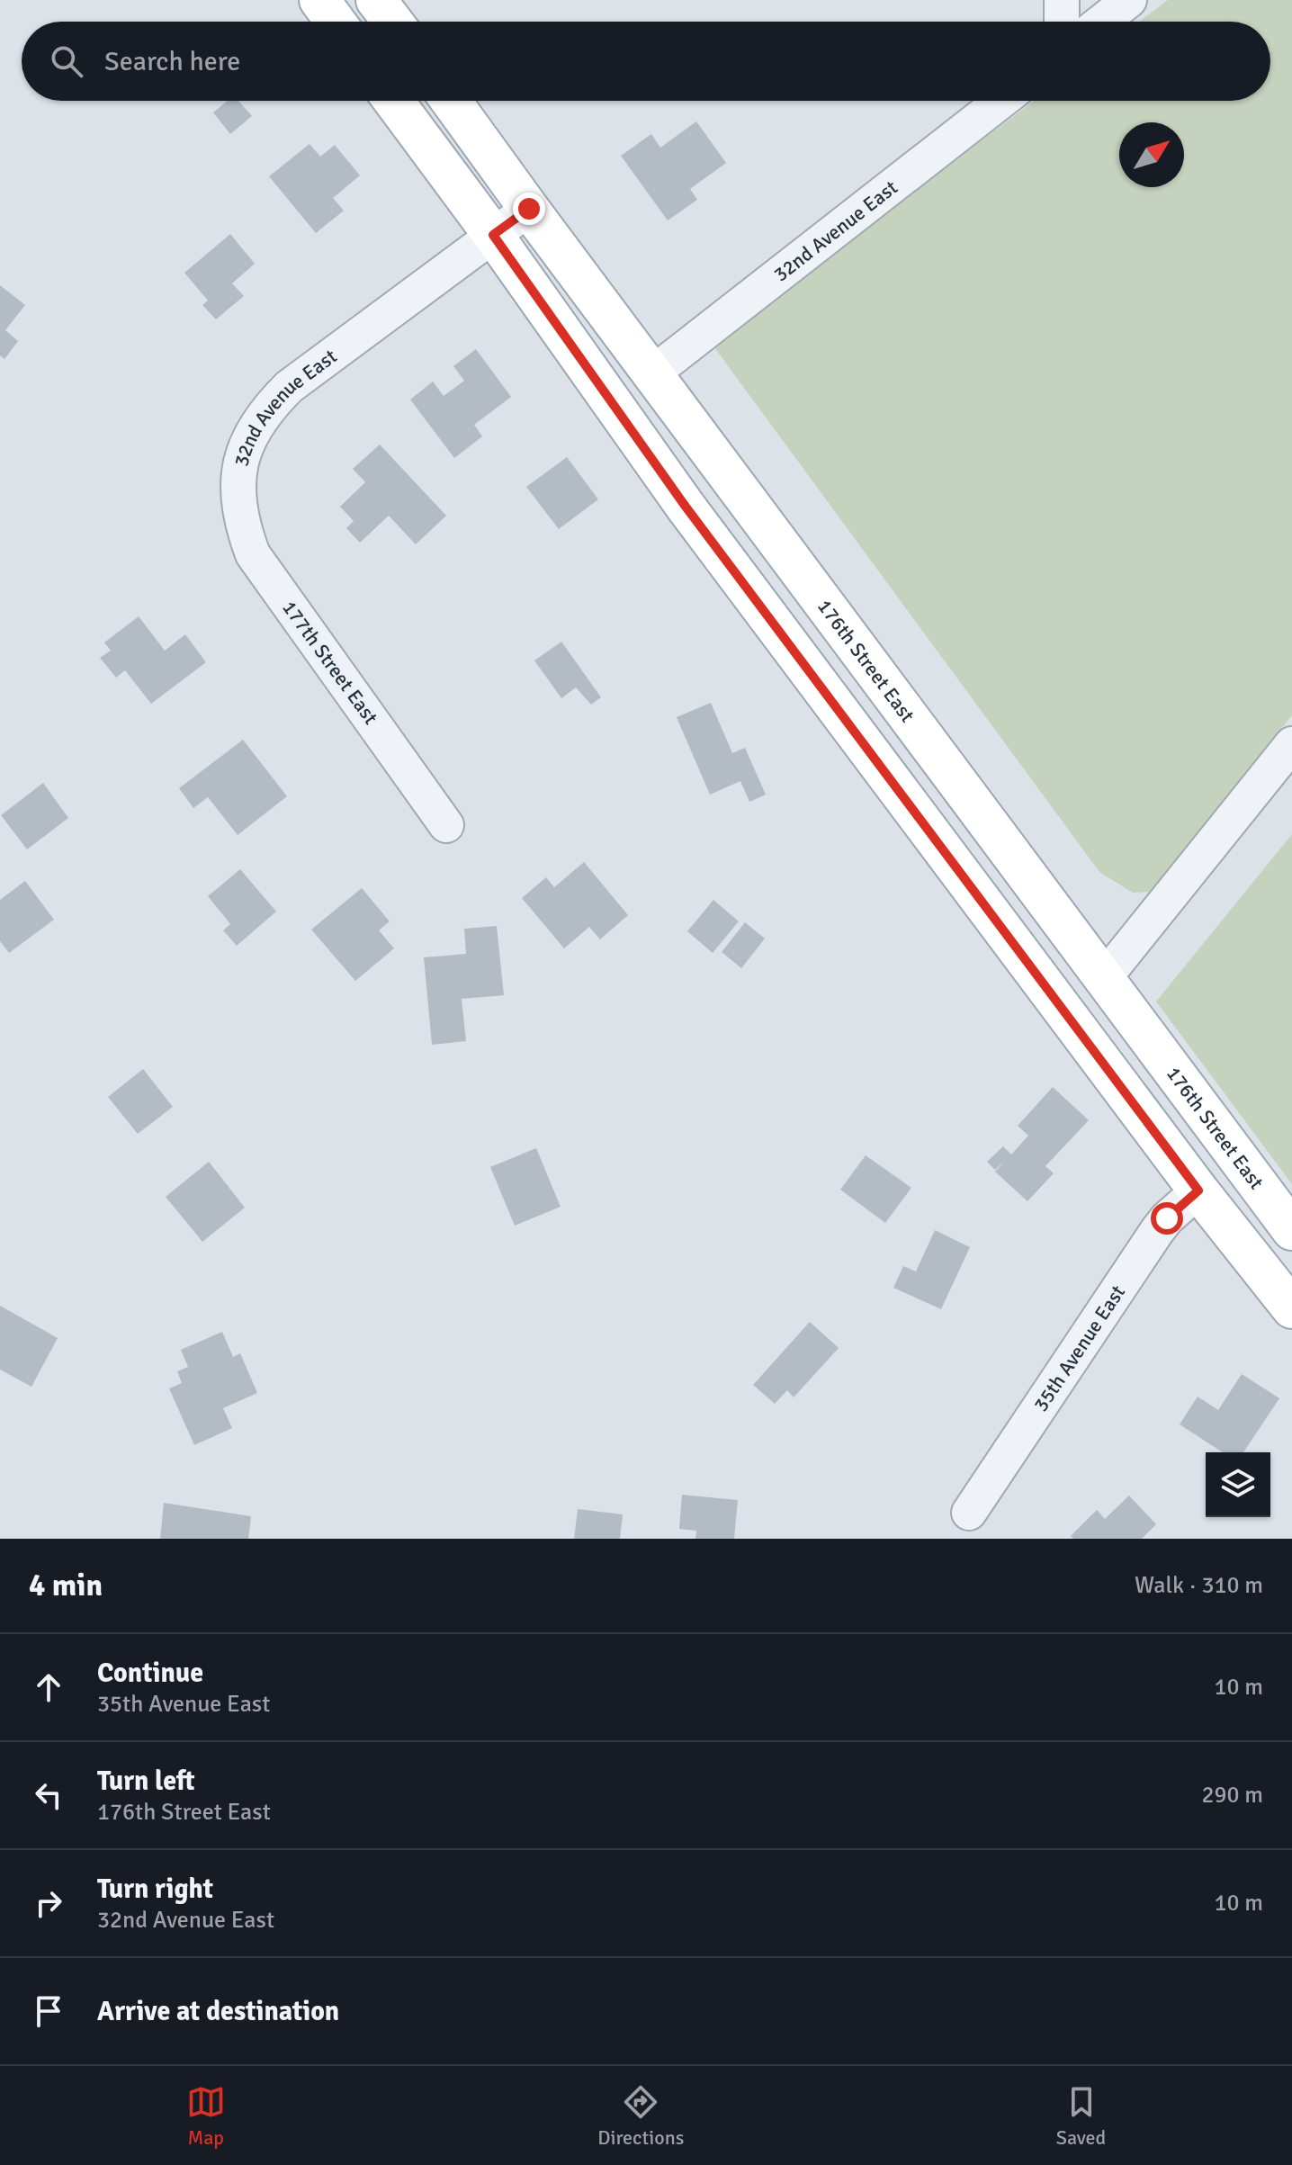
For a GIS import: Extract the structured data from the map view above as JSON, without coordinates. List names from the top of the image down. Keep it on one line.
{"streets":{"main road":["176th Street East"],"street":["32nd Avenue East","177th Street East","35th Avenue East"]},"crossings":[["32nd Avenue East","176th Street East"],["32nd Avenue East","177th Street East"]],"north":"top right","page":{"search":"Search here","heading":["4 min","Walk · 310 m"],"list":[["Continue","35th Avenue East","10 m"],["Turn left","176th Street East","290 m"],["Turn right","32nd Avenue East","10 m"],"Arrive at destination"],"nav":["Map","Directions","Saved"]}}
